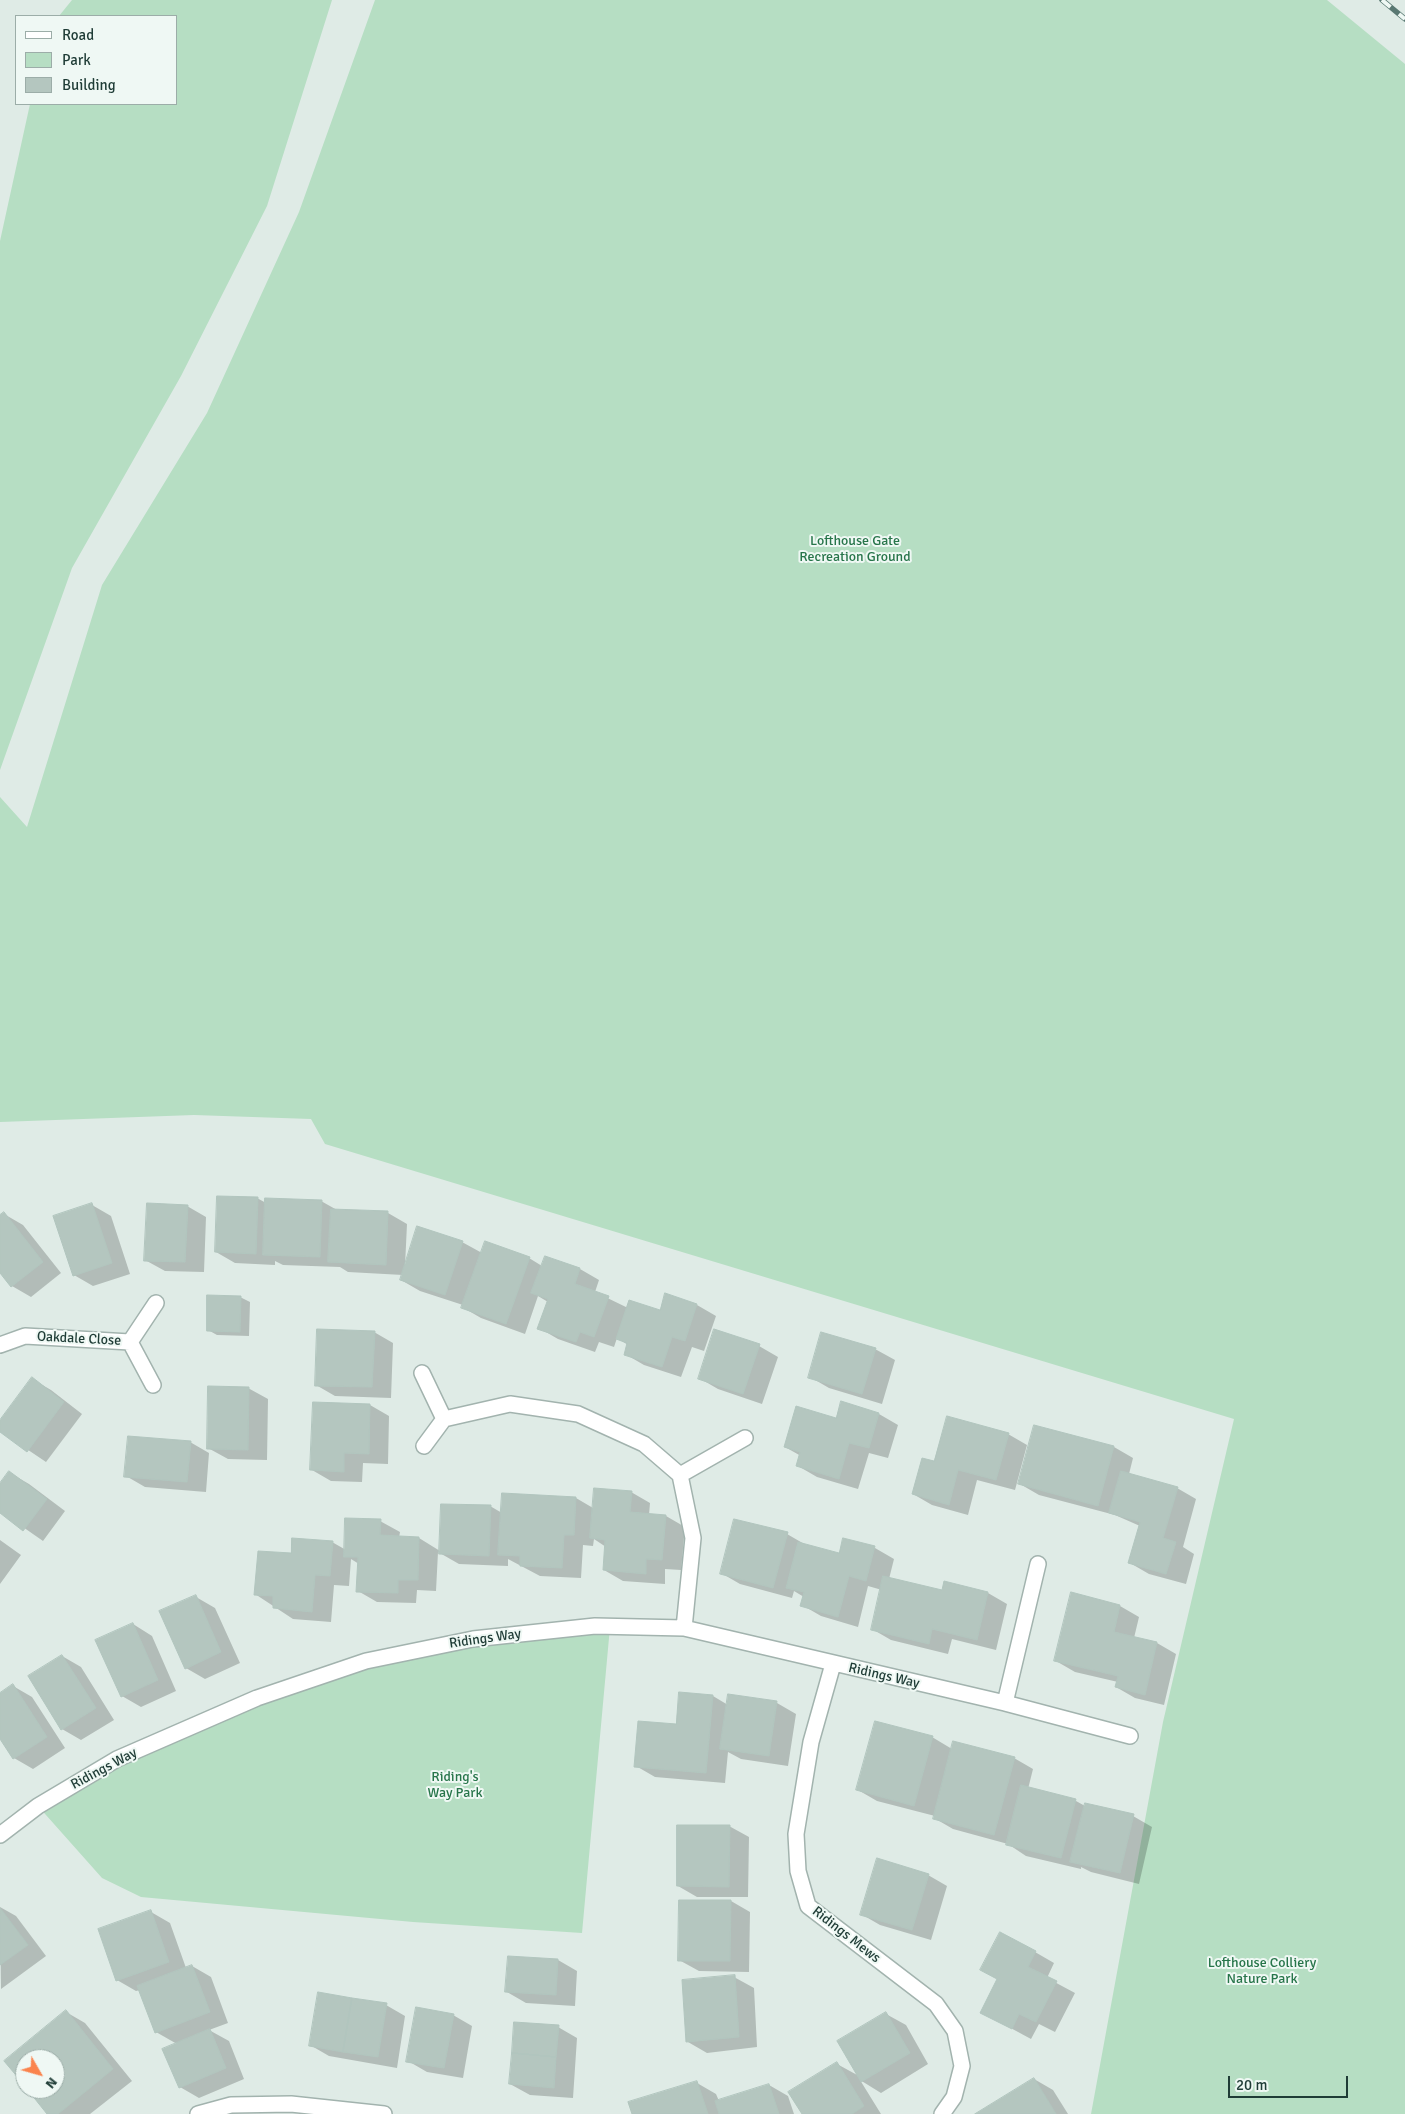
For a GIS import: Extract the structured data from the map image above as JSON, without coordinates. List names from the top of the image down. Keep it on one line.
{"streets":{"street":["Oakdale Close","Ridings Way","Ridings Mews"]},"crossings":[["Ridings Way","Ridings Mews"]],"parks":["Lofthouse Gate Recreation Ground","Riding's Way Park","Lofthouse Colliery Nature Park"],"legend":["Road","Park","Building"],"scale_bar":"20 m","north":"bottom right"}
